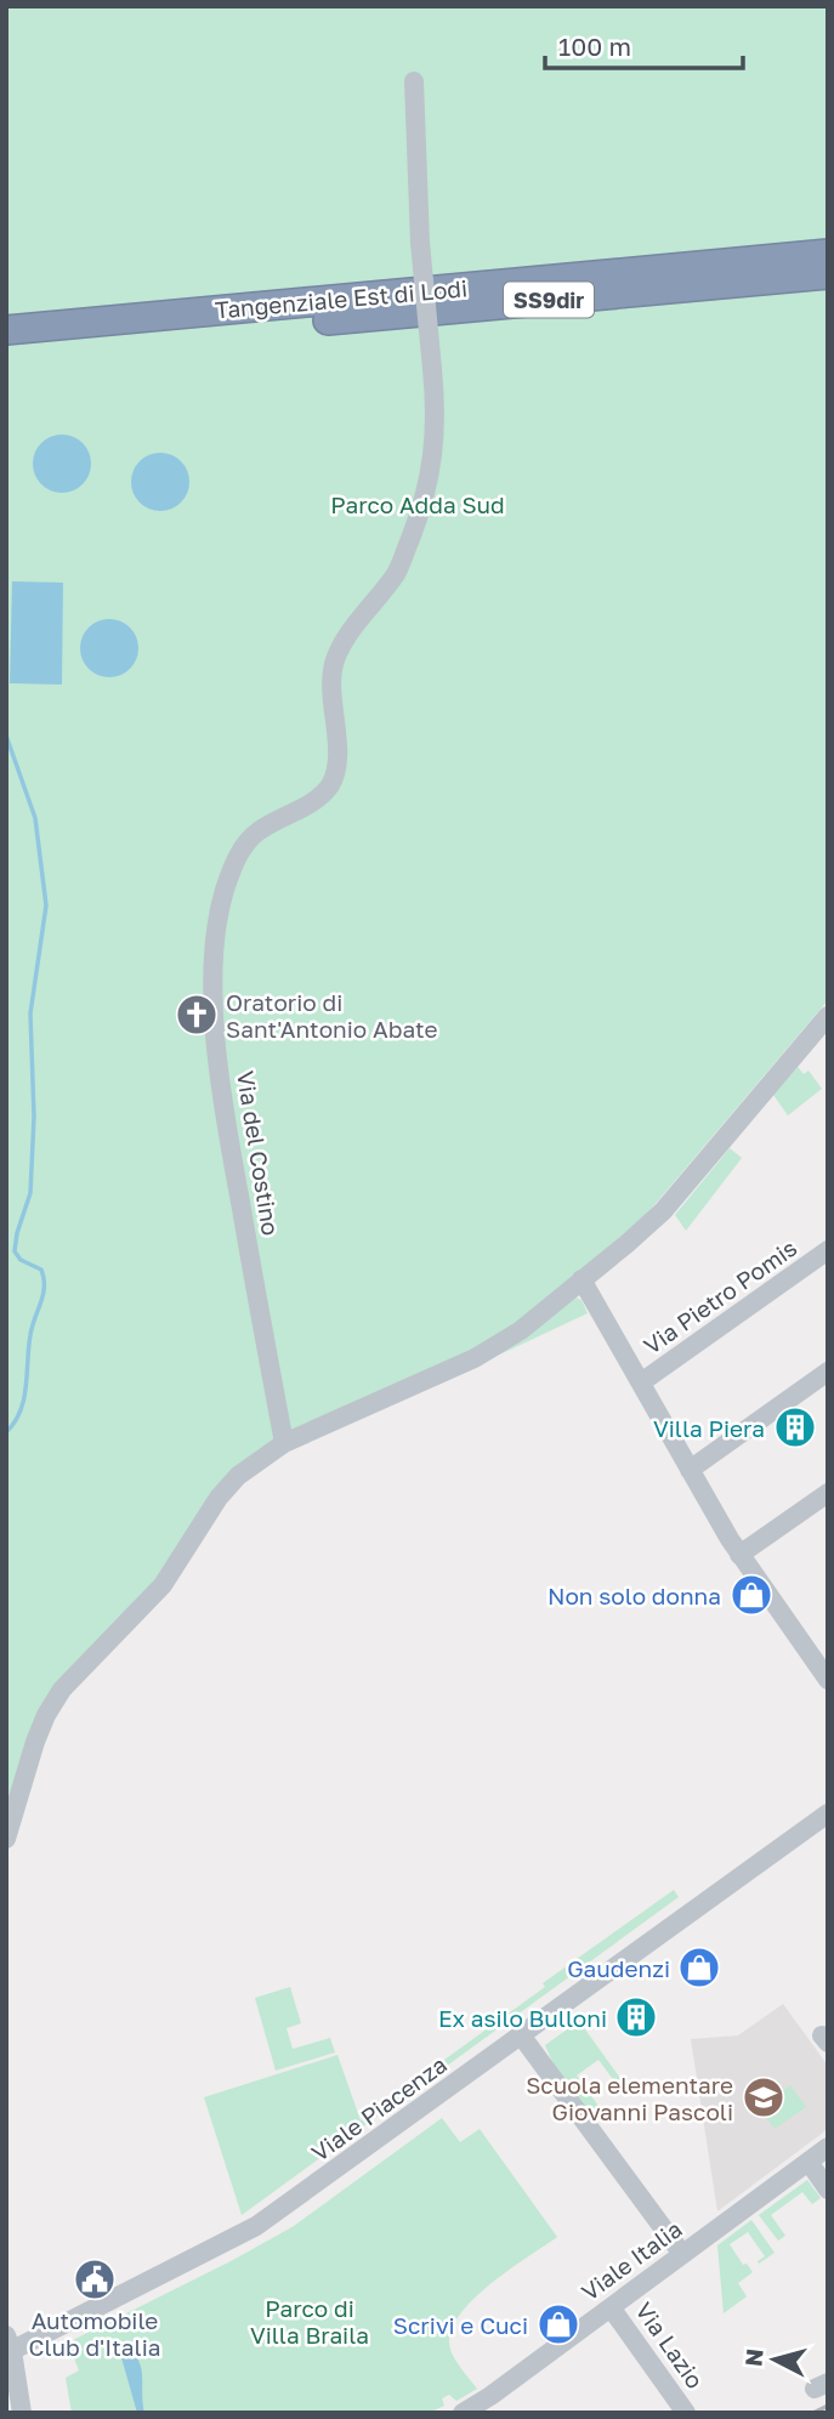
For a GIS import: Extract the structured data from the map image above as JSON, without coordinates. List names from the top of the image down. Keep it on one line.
{"streets":{"highway":["Tangenziale Est di Lodi","SS9dir"],"street":["Via del Costino","Via Pietro Pomis","Viale Piacenza","Viale Italia","Via Lazio"]},"crossings":[["Viale Italia","Via Lazio"]],"parks":["Parco Adda Sud","Parco di Villa Braila"],"places":{"church":["Oratorio di Sant'Antonio Abate"],"building":["Villa Piera","Ex asilo Bulloni"],"shop":["Non solo donna","Gaudenzi","Scrivi e Cuci"],"school or university":["Scuola elementare Giovanni Pascoli"],"public building":["Automobile Club d'Italia"]},"scale_bar":"100 m","north":"left"}
